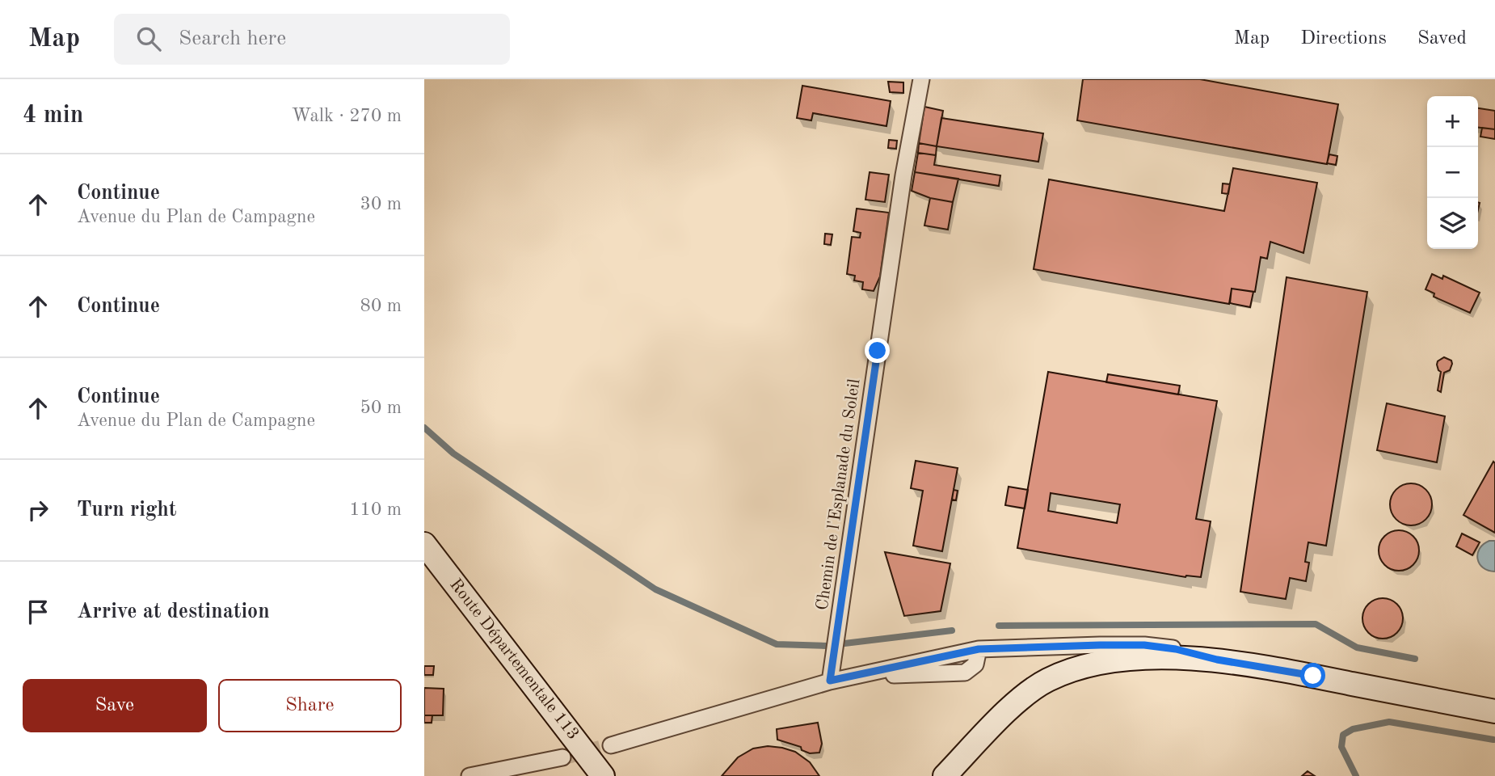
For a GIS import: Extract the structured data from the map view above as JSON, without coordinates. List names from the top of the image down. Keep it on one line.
{"streets":{"main road":["Route Départementale 113"],"street":["Chemin de l'Esplanade du Soleil"]},"page":{"header":"Map","search":"Search here","nav":["Map","Directions","Saved"],"heading":["4 min","Walk · 270 m"],"map_buttons":["+","−"],"list":[["Continue","Avenue du Plan de Campagne","30 m"],["Continue","80 m"],["Continue","Avenue du Plan de Campagne","50 m"],["Turn right","110 m"],"Arrive at destination"],"buttons":["Save","Share"]}}
